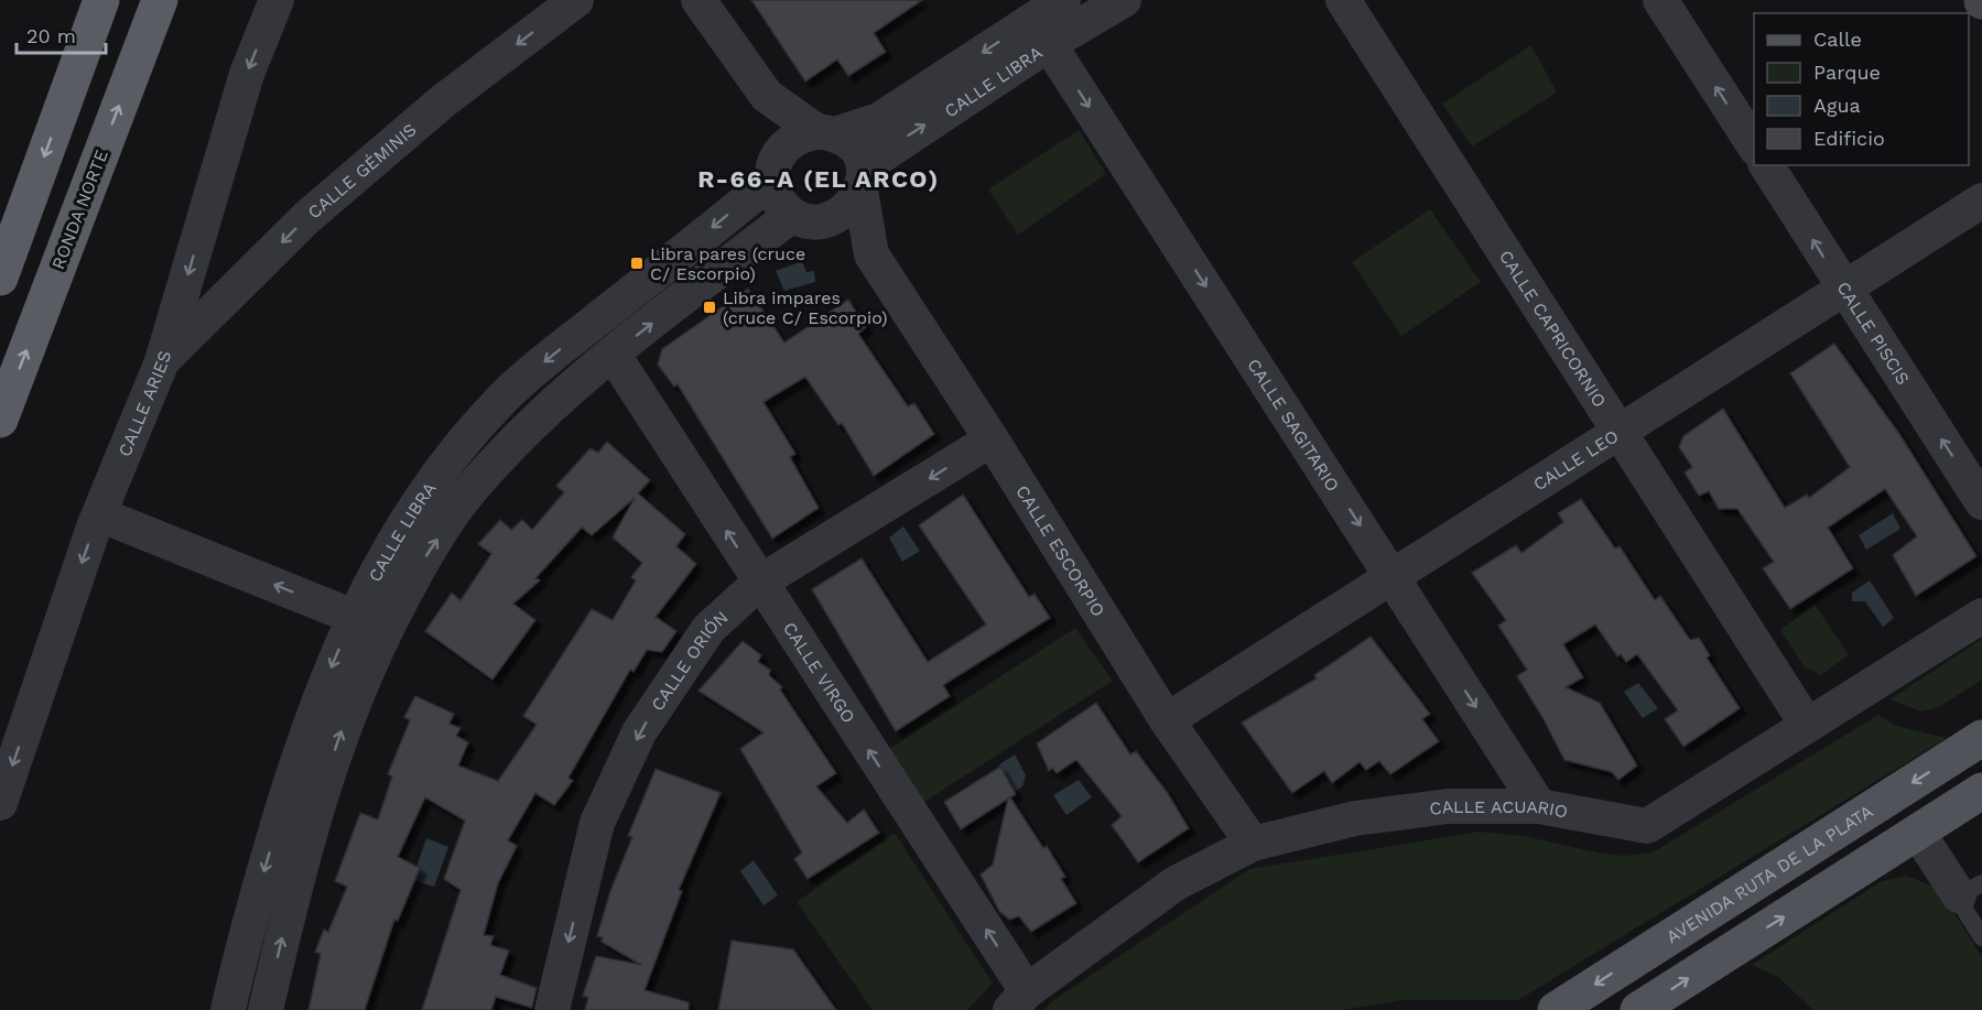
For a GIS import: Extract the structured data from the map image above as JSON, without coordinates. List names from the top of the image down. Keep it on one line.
{"streets":{"highway":["RONDA NORTE"],"main road":["AVENIDA RUTA DE LA PLATA"],"street":["CALLE LIBRA","CALLE GÉMINIS","CALLE CAPRICORNIO","CALLE PISCIS","CALLE ARIES","CALLE SAGITARIO","CALLE LEO","CALLE ESCORPIO","CALLE ORIÓN","CALLE VIRGO","CALLE ACUARIO"]},"crossings":[["CALLE LIBRA","CALLE SAGITARIO"],["CALLE LIBRA","CALLE ESCORPIO"],["CALLE LIBRA","CALLE VIRGO"],["CALLE GÉMINIS","CALLE ARIES"],["CALLE CAPRICORNIO","CALLE LEO"],["CALLE CAPRICORNIO","CALLE ACUARIO"],["CALLE PISCIS","CALLE LEO"],["CALLE SAGITARIO","CALLE LEO"],["CALLE SAGITARIO","CALLE ACUARIO"],["CALLE LEO","CALLE ESCORPIO"],["CALLE ESCORPIO","CALLE ORIÓN"],["CALLE ESCORPIO","CALLE ACUARIO"],["CALLE ORIÓN","CALLE VIRGO"],["CALLE VIRGO","CALLE ACUARIO"]],"one_way":["CALLE GÉMINIS","CALLE PISCIS","CALLE ARIES","CALLE SAGITARIO","CALLE ORIÓN","CALLE VIRGO"],"districts":["R-66-A (EL ARCO)"],"places":{"transit":["Libra pares (cruce C/ Escorpio)","Libra impares (cruce C/ Escorpio)"]},"legend":["Calle","Parque","Agua","Edificio"],"scale_bar":"20 m"}
